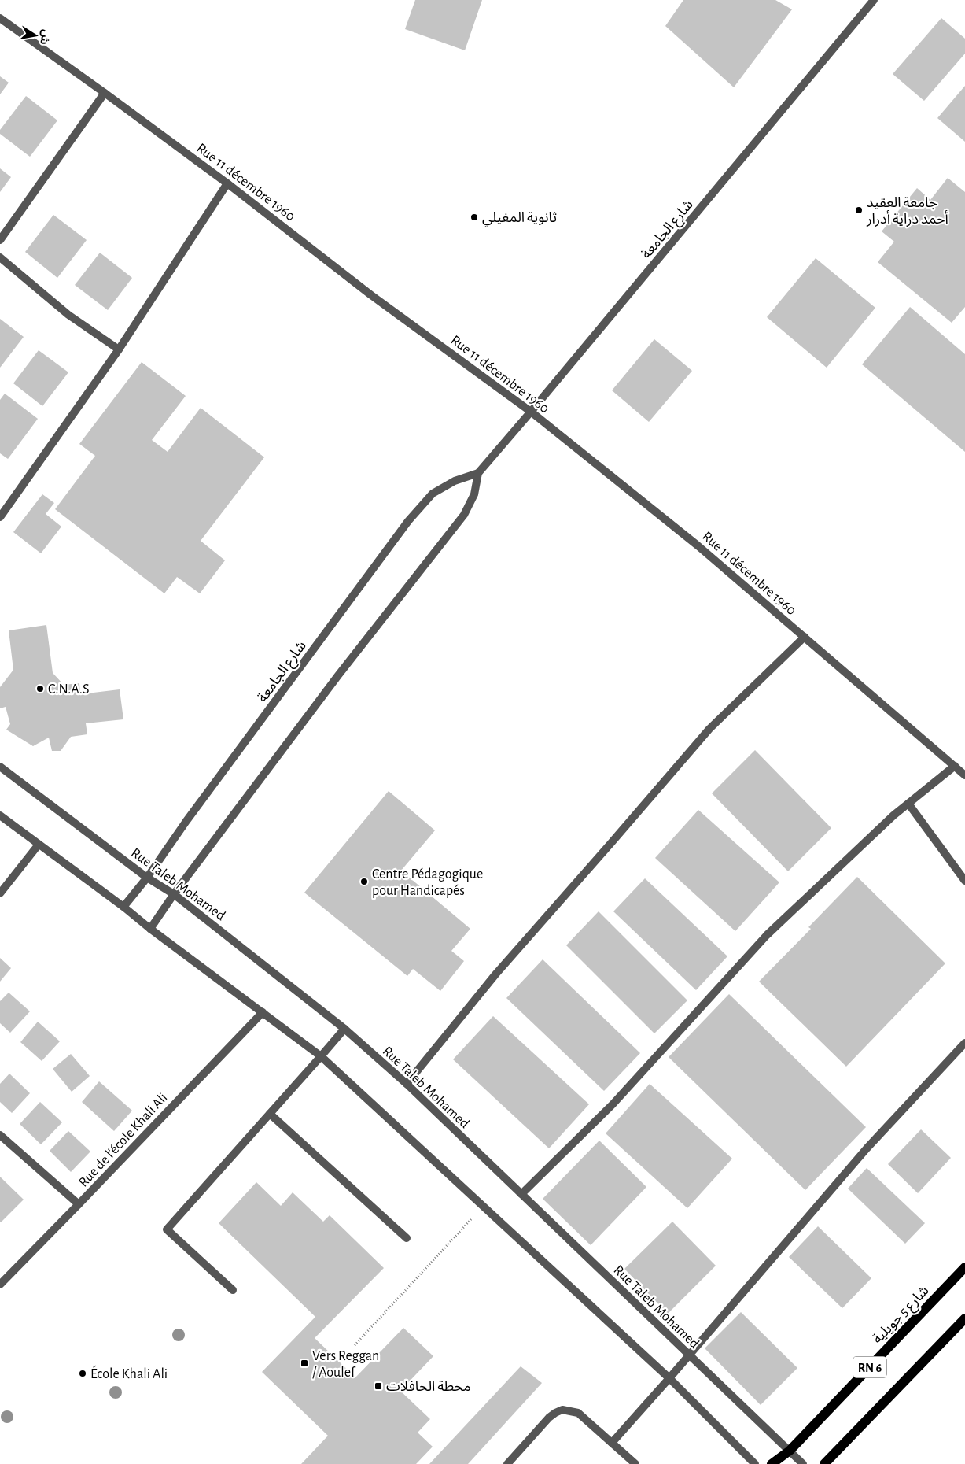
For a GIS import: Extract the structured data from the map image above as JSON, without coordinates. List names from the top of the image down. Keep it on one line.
{"streets":{"main road":["شارع 5 جويلية","RN 6"],"street":["Rue 11 décembre 1960","شارع الجامعة","Rue Taleb Mohamed","Rue de l'école Khali Ali"]},"crossings":[["Rue 11 décembre 1960","شارع الجامعة"],["شارع الجامعة","Rue Taleb Mohamed"],["Rue Taleb Mohamed","شارع 5 جويلية"]],"places":{"other":["جامعة العقيد أحمد دراية أدرار","ثانوية المغيلي","C.N.A.S","Centre Pédagogique pour Handicapés","École Khali Ali"],"transit":["Vers Reggan / Aoulef","محطة الحافلات"]},"north":"right"}
